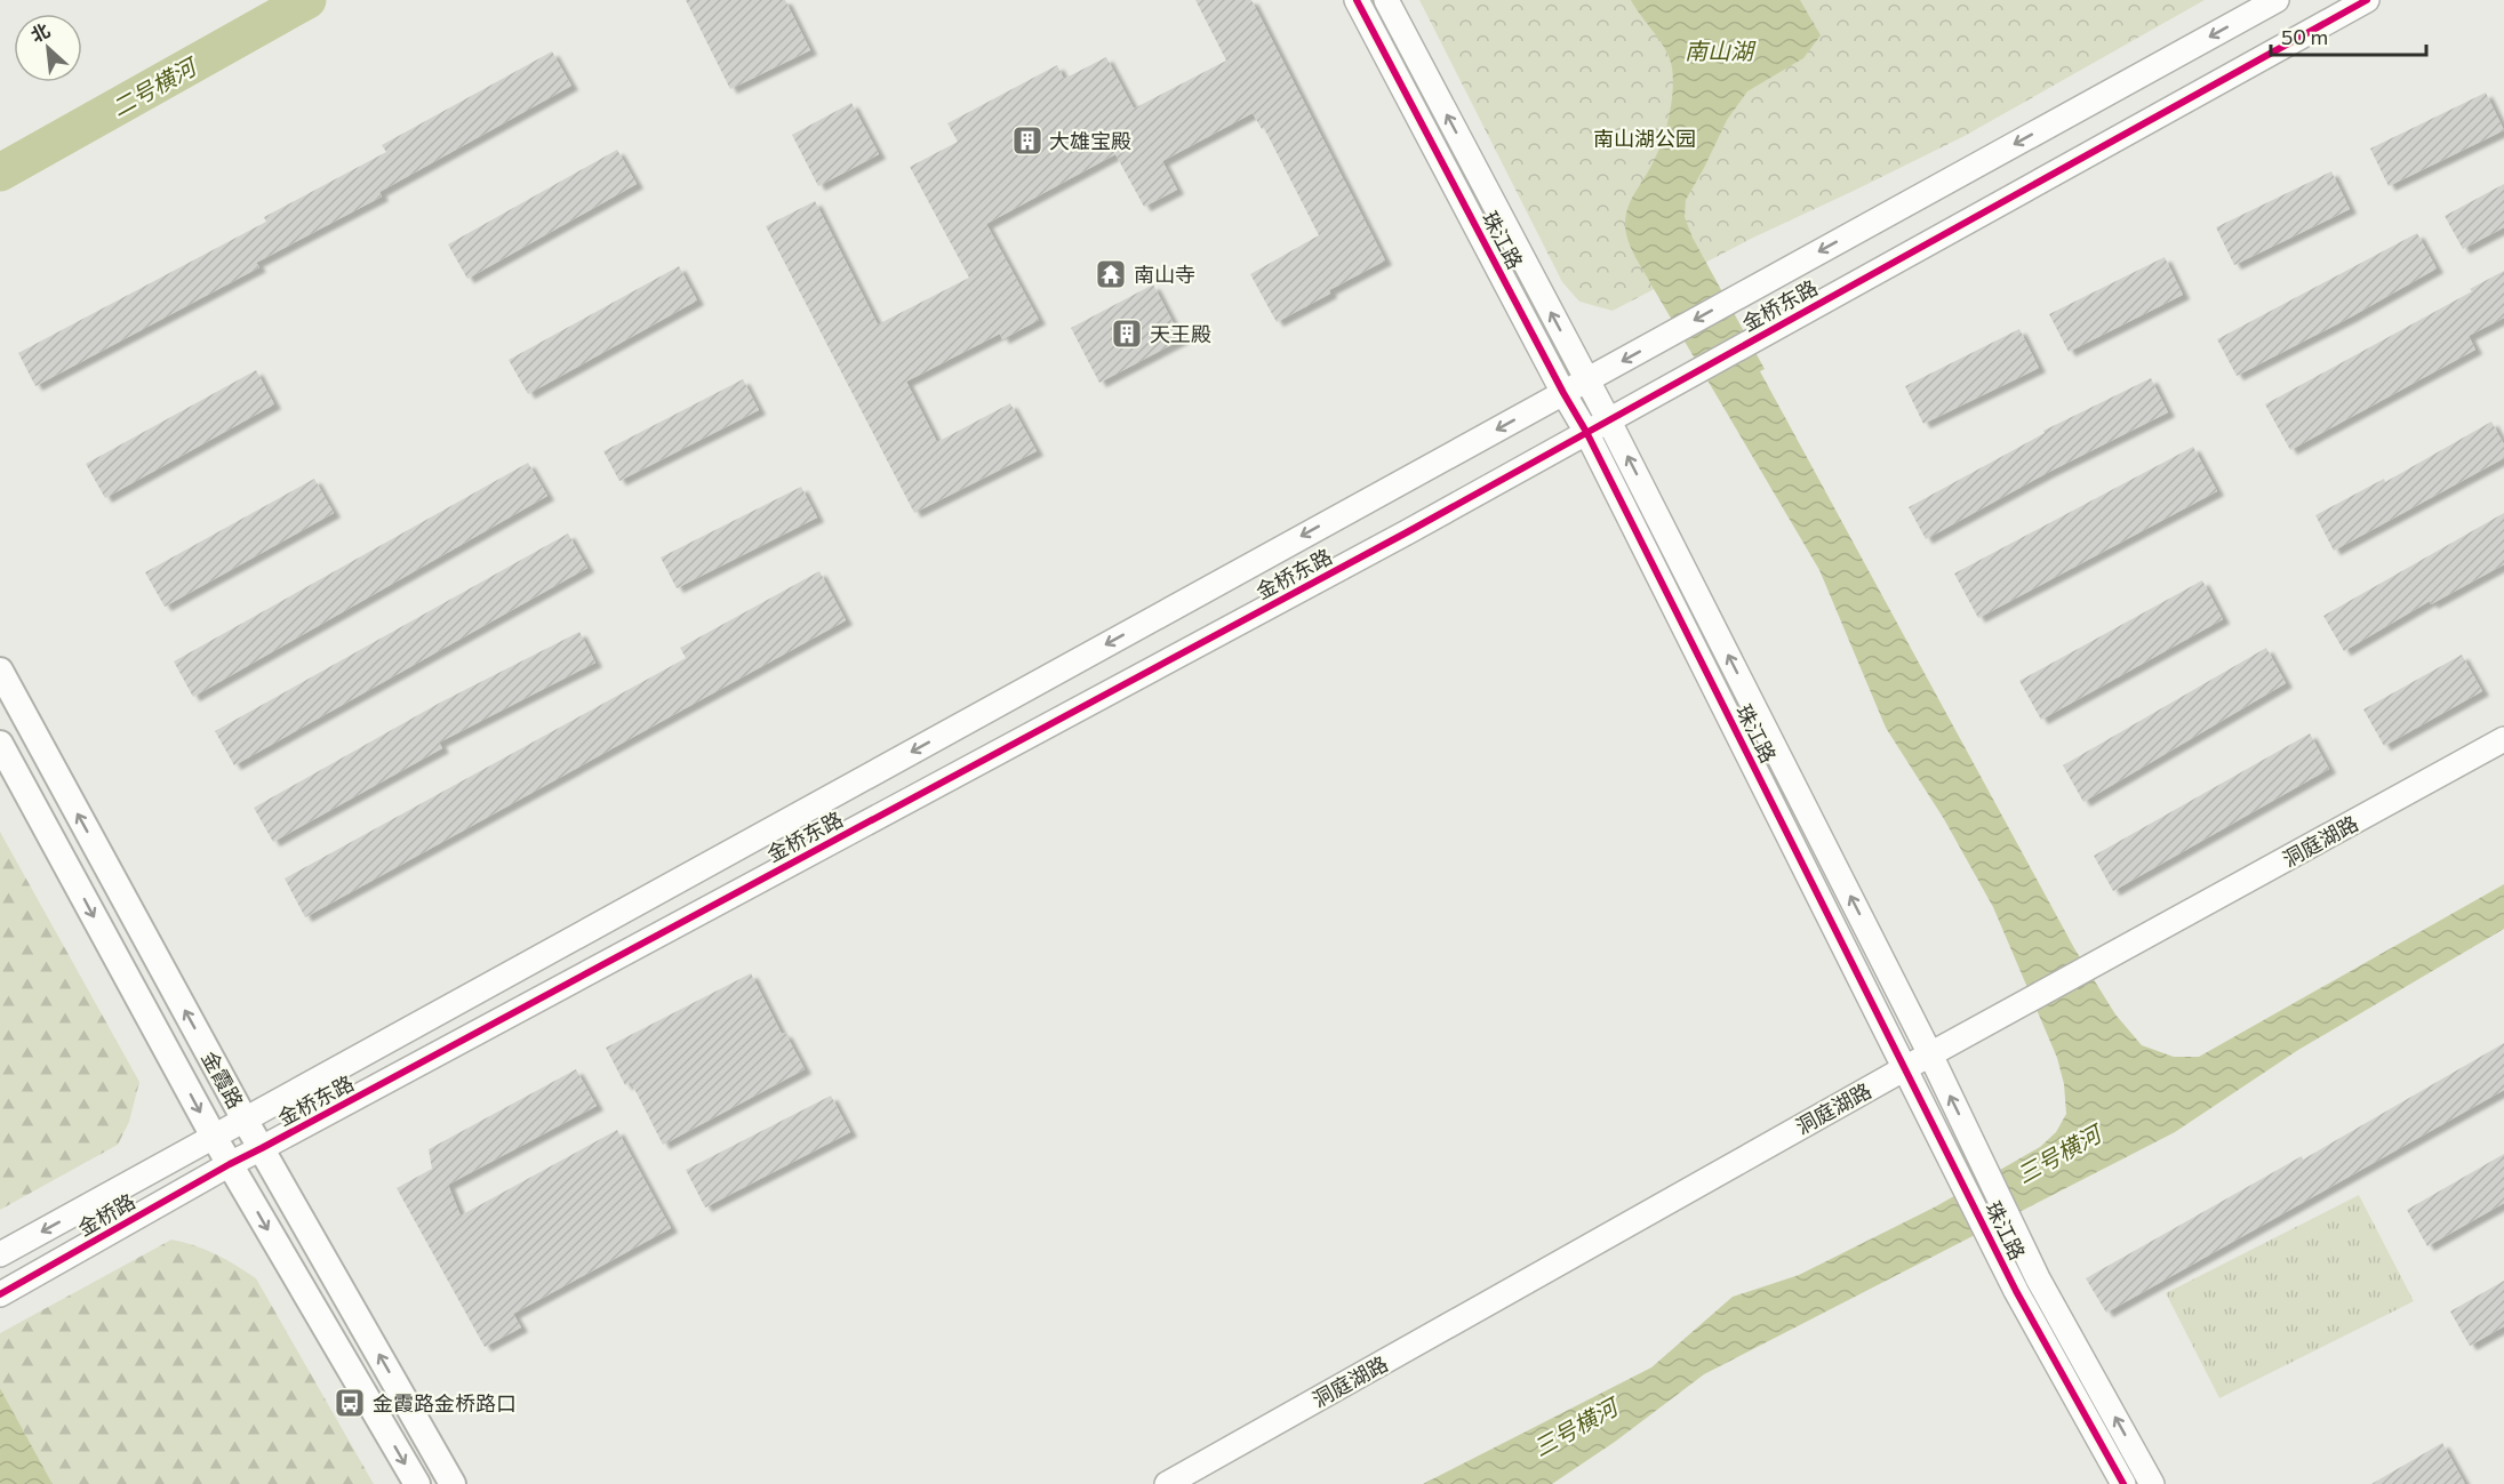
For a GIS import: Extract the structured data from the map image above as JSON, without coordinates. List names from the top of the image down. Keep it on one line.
{"streets":{"main road":["金霞路"],"street":["珠江路","金桥东路","洞庭湖路","金桥路"]},"crossings":[["珠江路","金桥东路"],["珠江路","洞庭湖路"],["金桥东路","金霞路"],["金桥东路","金桥路"],["金霞路","金桥路"]],"water":["南山湖","二号横河","三号横河"],"parks":["南山湖公园"],"places":{"building":["大雄宝殿","天王殿"],"temple":["南山寺"],"bus stop":["金霞路金桥路口"]},"scale_bar":"50 m","north":"top left"}
